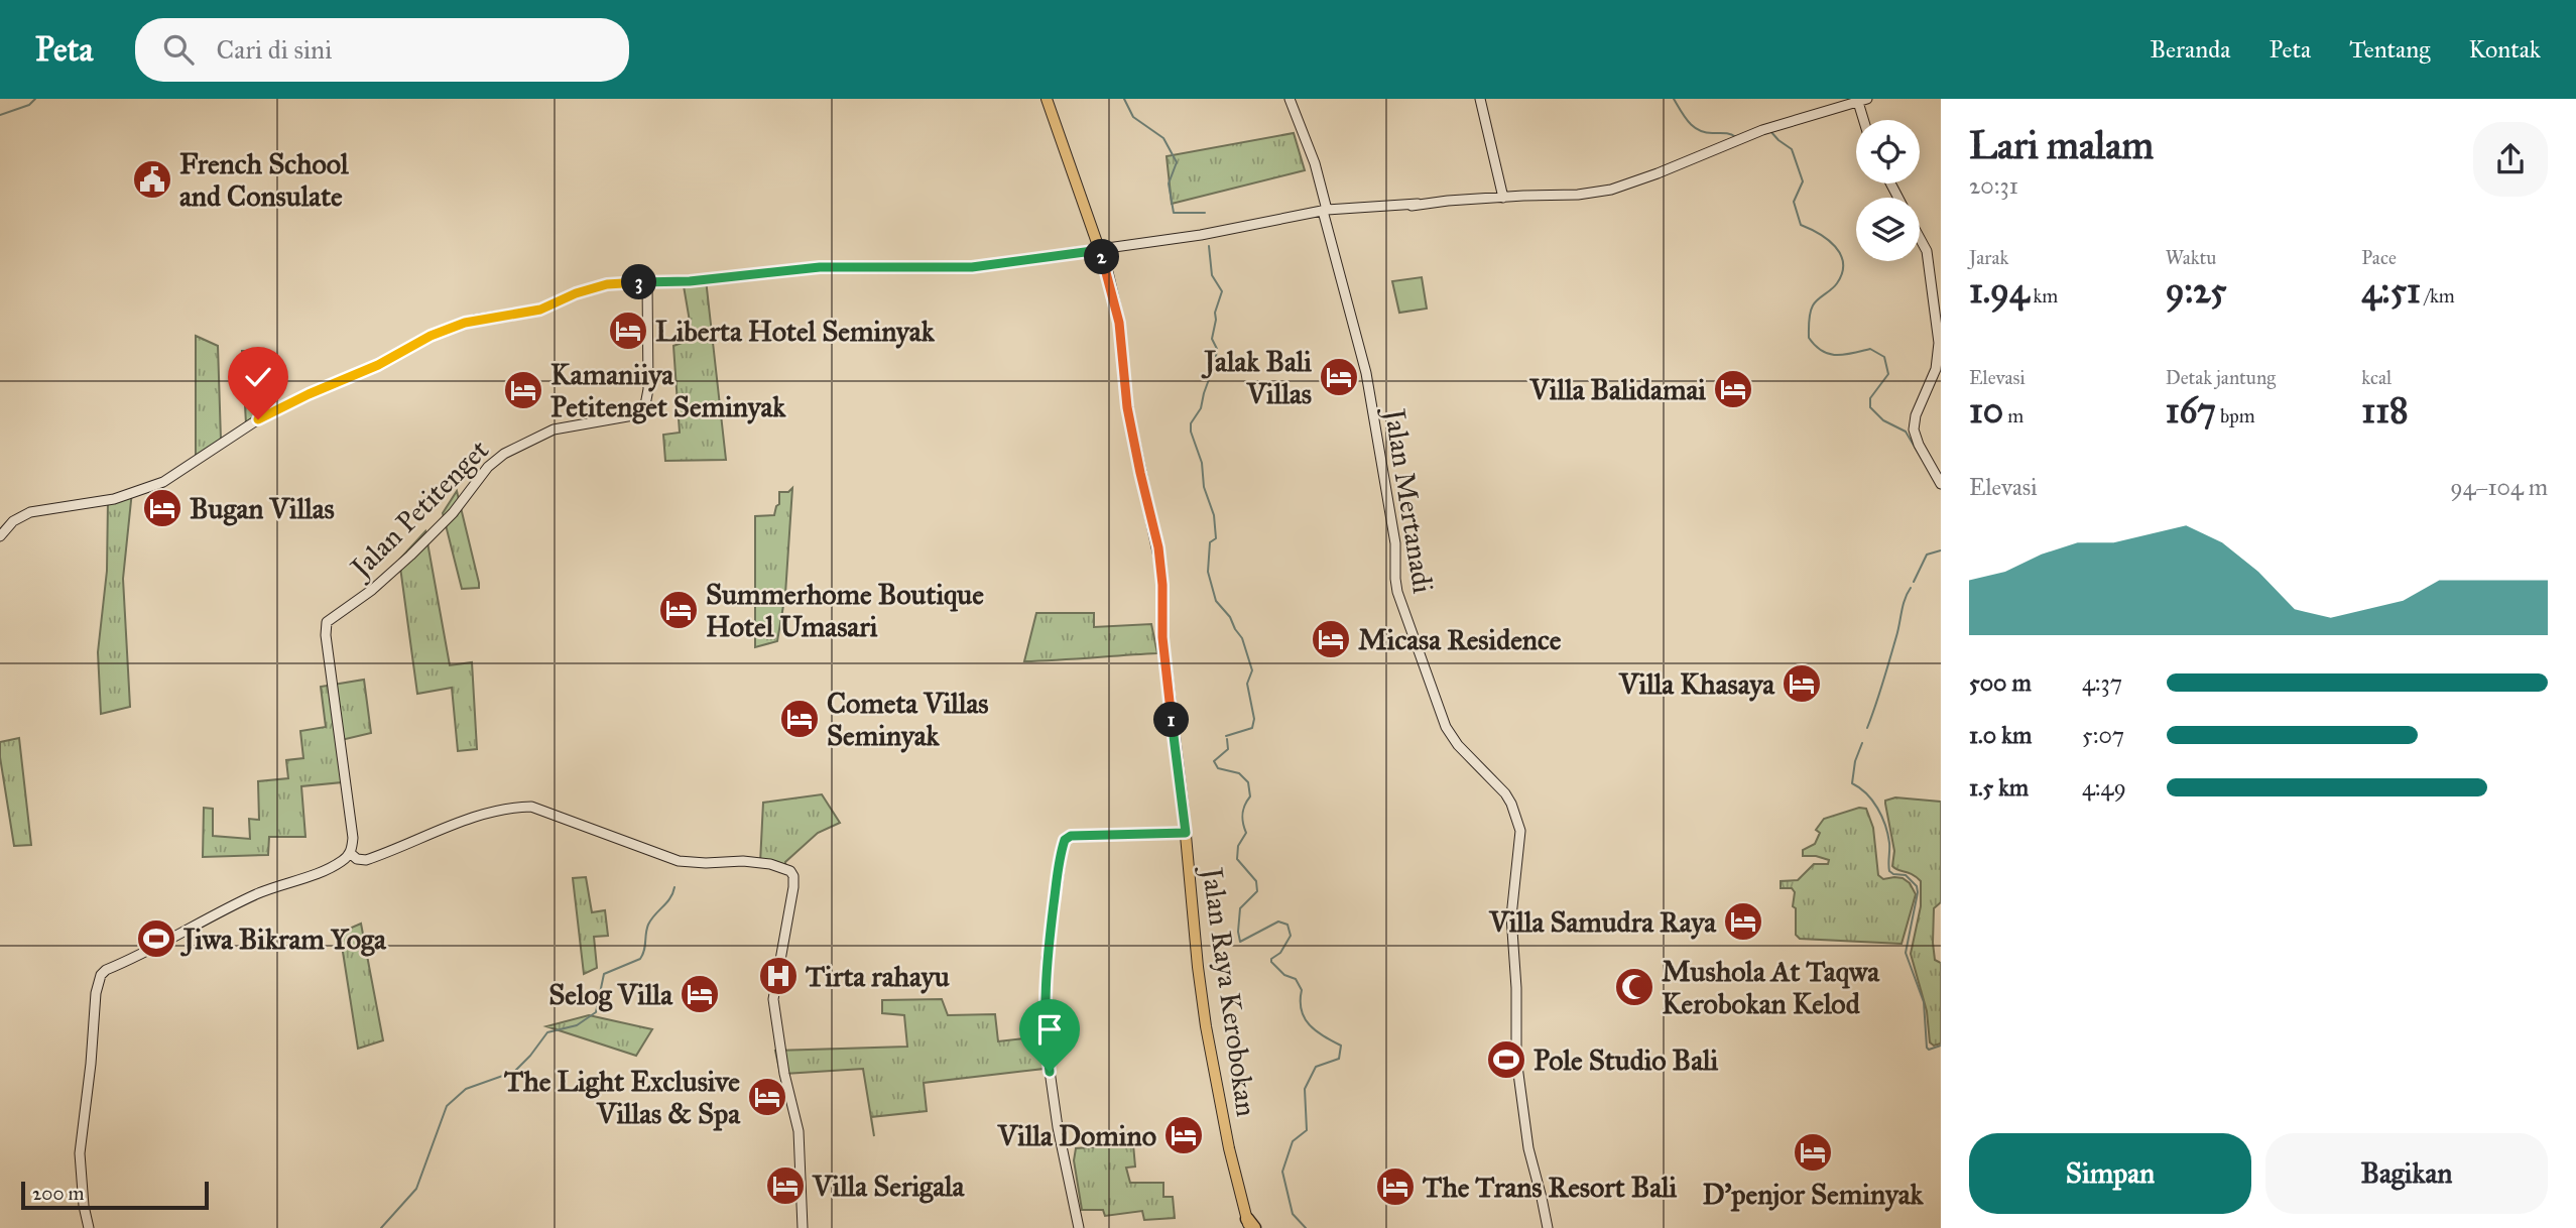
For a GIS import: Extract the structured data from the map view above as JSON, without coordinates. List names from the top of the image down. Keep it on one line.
{"streets":{"main road":["Jalan Raya Kerobokan"],"street":["Jalan Mertanadi","Jalan Petitenget"]},"places":{"public building":["French School and Consulate"],"hotel":["Liberta Hotel Seminyak","Jalak Bali Villas","Villa Balidamai","Kamaniiya Petitenget Seminyak","Bugan Villas","Summerhome Boutique Hotel Umasari","Micasa Residence","Villa Khasaya","Cometa Villas Seminyak","Villa Samudra Raya","Selog Villa","The Light Exclusive Villas & Spa","Villa Domino","D'penjor Seminyak","Villa Serigala","The Trans Resort Bali"],"sports":["Jiwa Bikram Yoga","Pole Studio Bali"],"hospital":["Tirta rahayu"],"mosque":["Mushola At Taqwa Kerobokan Kelod"]},"scale_bar":"200 m","page":{"header":"Peta","search":"Cari di sini","nav":["Beranda","Peta","Tentang","Kontak"],"heading":["Lari malam","20:31"],"stats":[["Jarak","1.94 km"],["Waktu","9:25"],["Pace","4:51 /km"],["Elevasi","10 m"],["Detak jantung","167 bpm"],["kcal","118"]],"pins":["2","3","1"],"chart":["Elevasi","94–104 m"],"list":[{"name":"500 m","note":"4:37"},{"name":"1.0 km","note":"5:07"},{"name":"1.5 km","note":"4:49"}],"buttons":["Simpan","Bagikan"],"scale":"200 m"}}
